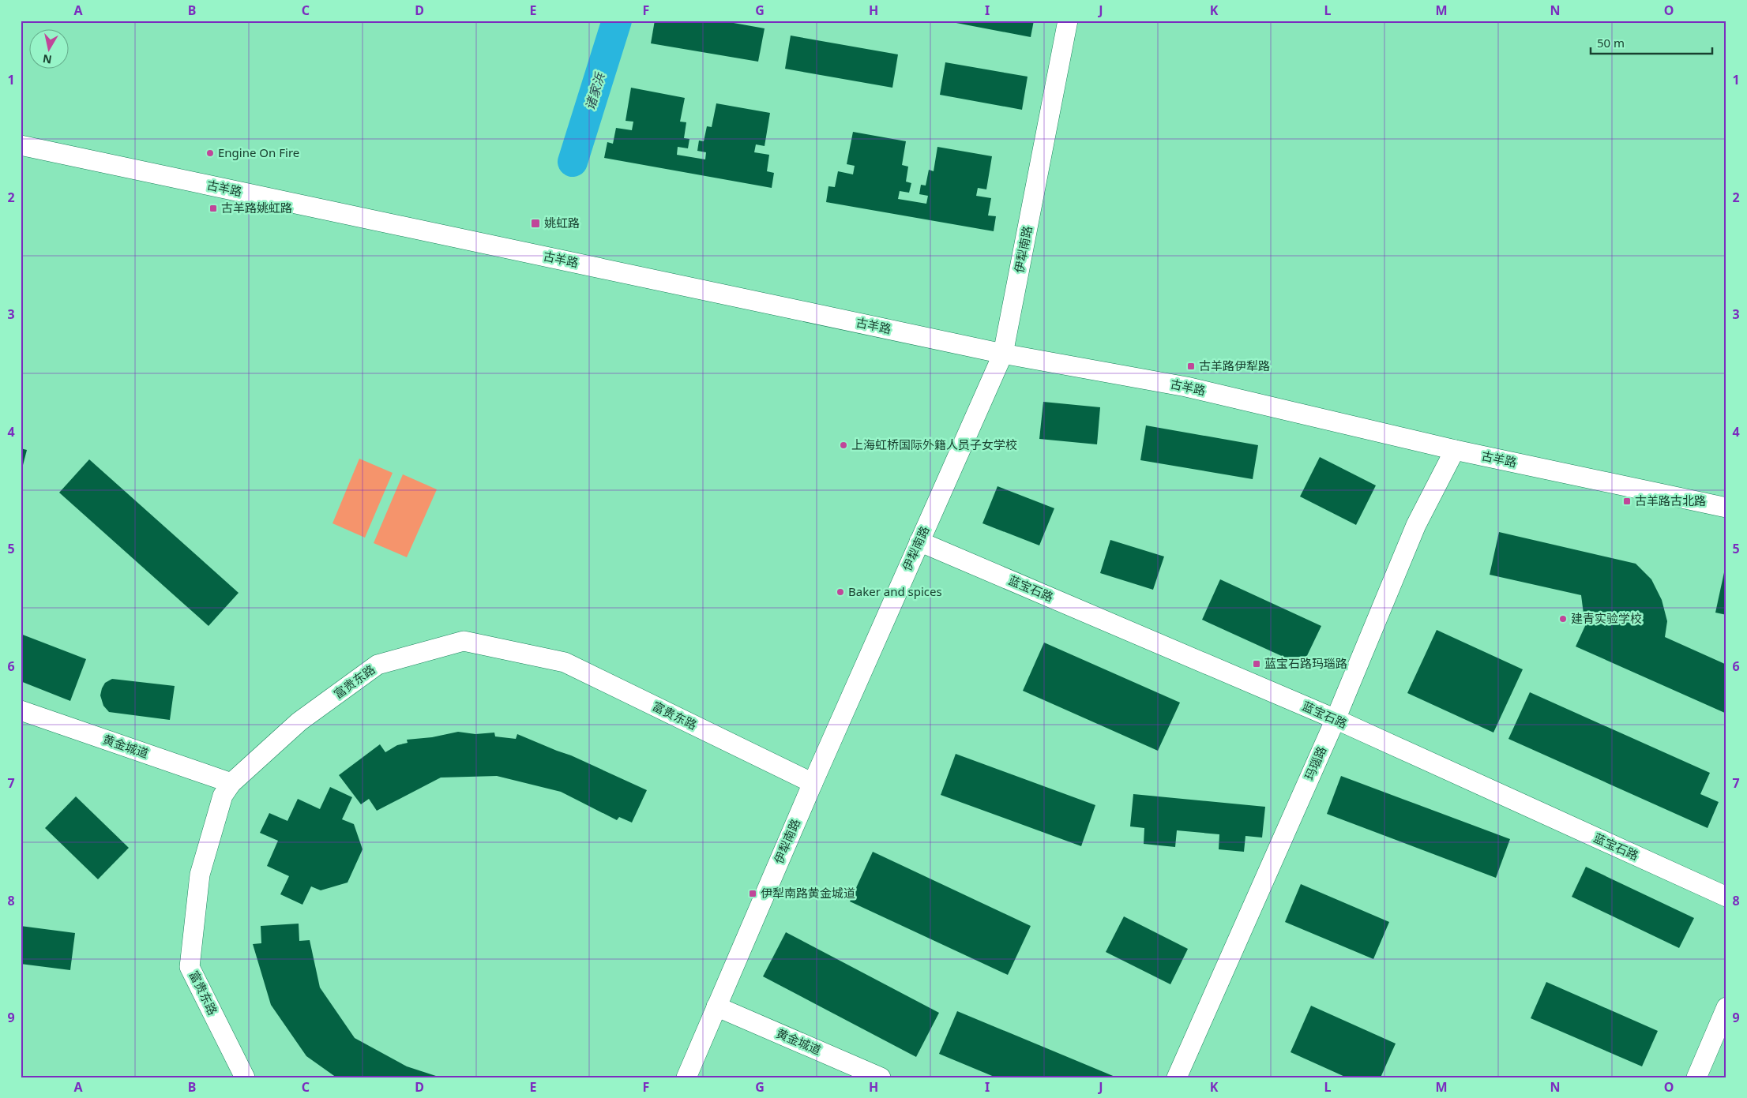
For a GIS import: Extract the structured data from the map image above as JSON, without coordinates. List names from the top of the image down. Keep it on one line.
{"streets":{"street":["古羊路","伊犁南路","蓝宝石路","富贵东路","黄金城道","玛瑙路"]},"crossings":[["古羊路","伊犁南路"],["古羊路","玛瑙路"],["伊犁南路","蓝宝石路"],["伊犁南路","富贵东路"],["伊犁南路","黄金城道"],["蓝宝石路","玛瑙路"],["富贵东路","黄金城道"]],"water":["诸家浜"],"places":{"other":["Engine On Fire","上海虹桥国际外籍人员子女学校","Baker and spices","建青实验学校"],"transit":["古羊路姚虹路","姚虹路","古羊路伊犁路","古羊路古北路","蓝宝石路玛瑙路","伊犁南路黄金城道"]},"scale_bar":"50 m","north":"bottom","grid":{"columns":["A","B","C","D","E","F","G","H","I","J","K","L","M","N","O"],"rows":["1","2","3","4","5","6","7","8","9"]}}
